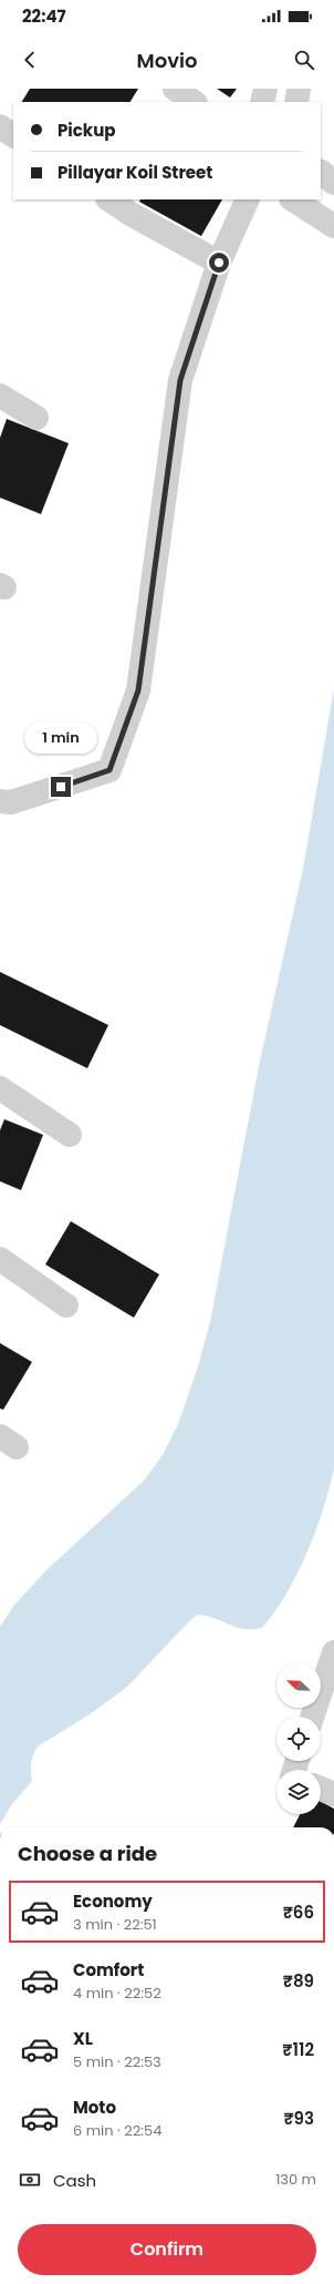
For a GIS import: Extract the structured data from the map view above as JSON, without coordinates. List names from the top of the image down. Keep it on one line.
{"north":"top left","page":{"status":"22:47","header":"Movio","banner":["Pickup","Pillayar Koil Street"],"bubble":"1 min","heading":"Choose a ride","list":[{"name":"Economy","note":"3 min · 22:51","value":"₹66"},{"name":"Comfort","note":"4 min · 22:52","value":"₹89"},{"name":"XL","note":"5 min · 22:53","value":"₹112"},{"name":"Moto","note":"6 min · 22:54","value":"₹93"}],"pay":["Cash","130 m"],"buttons":"Confirm"}}
